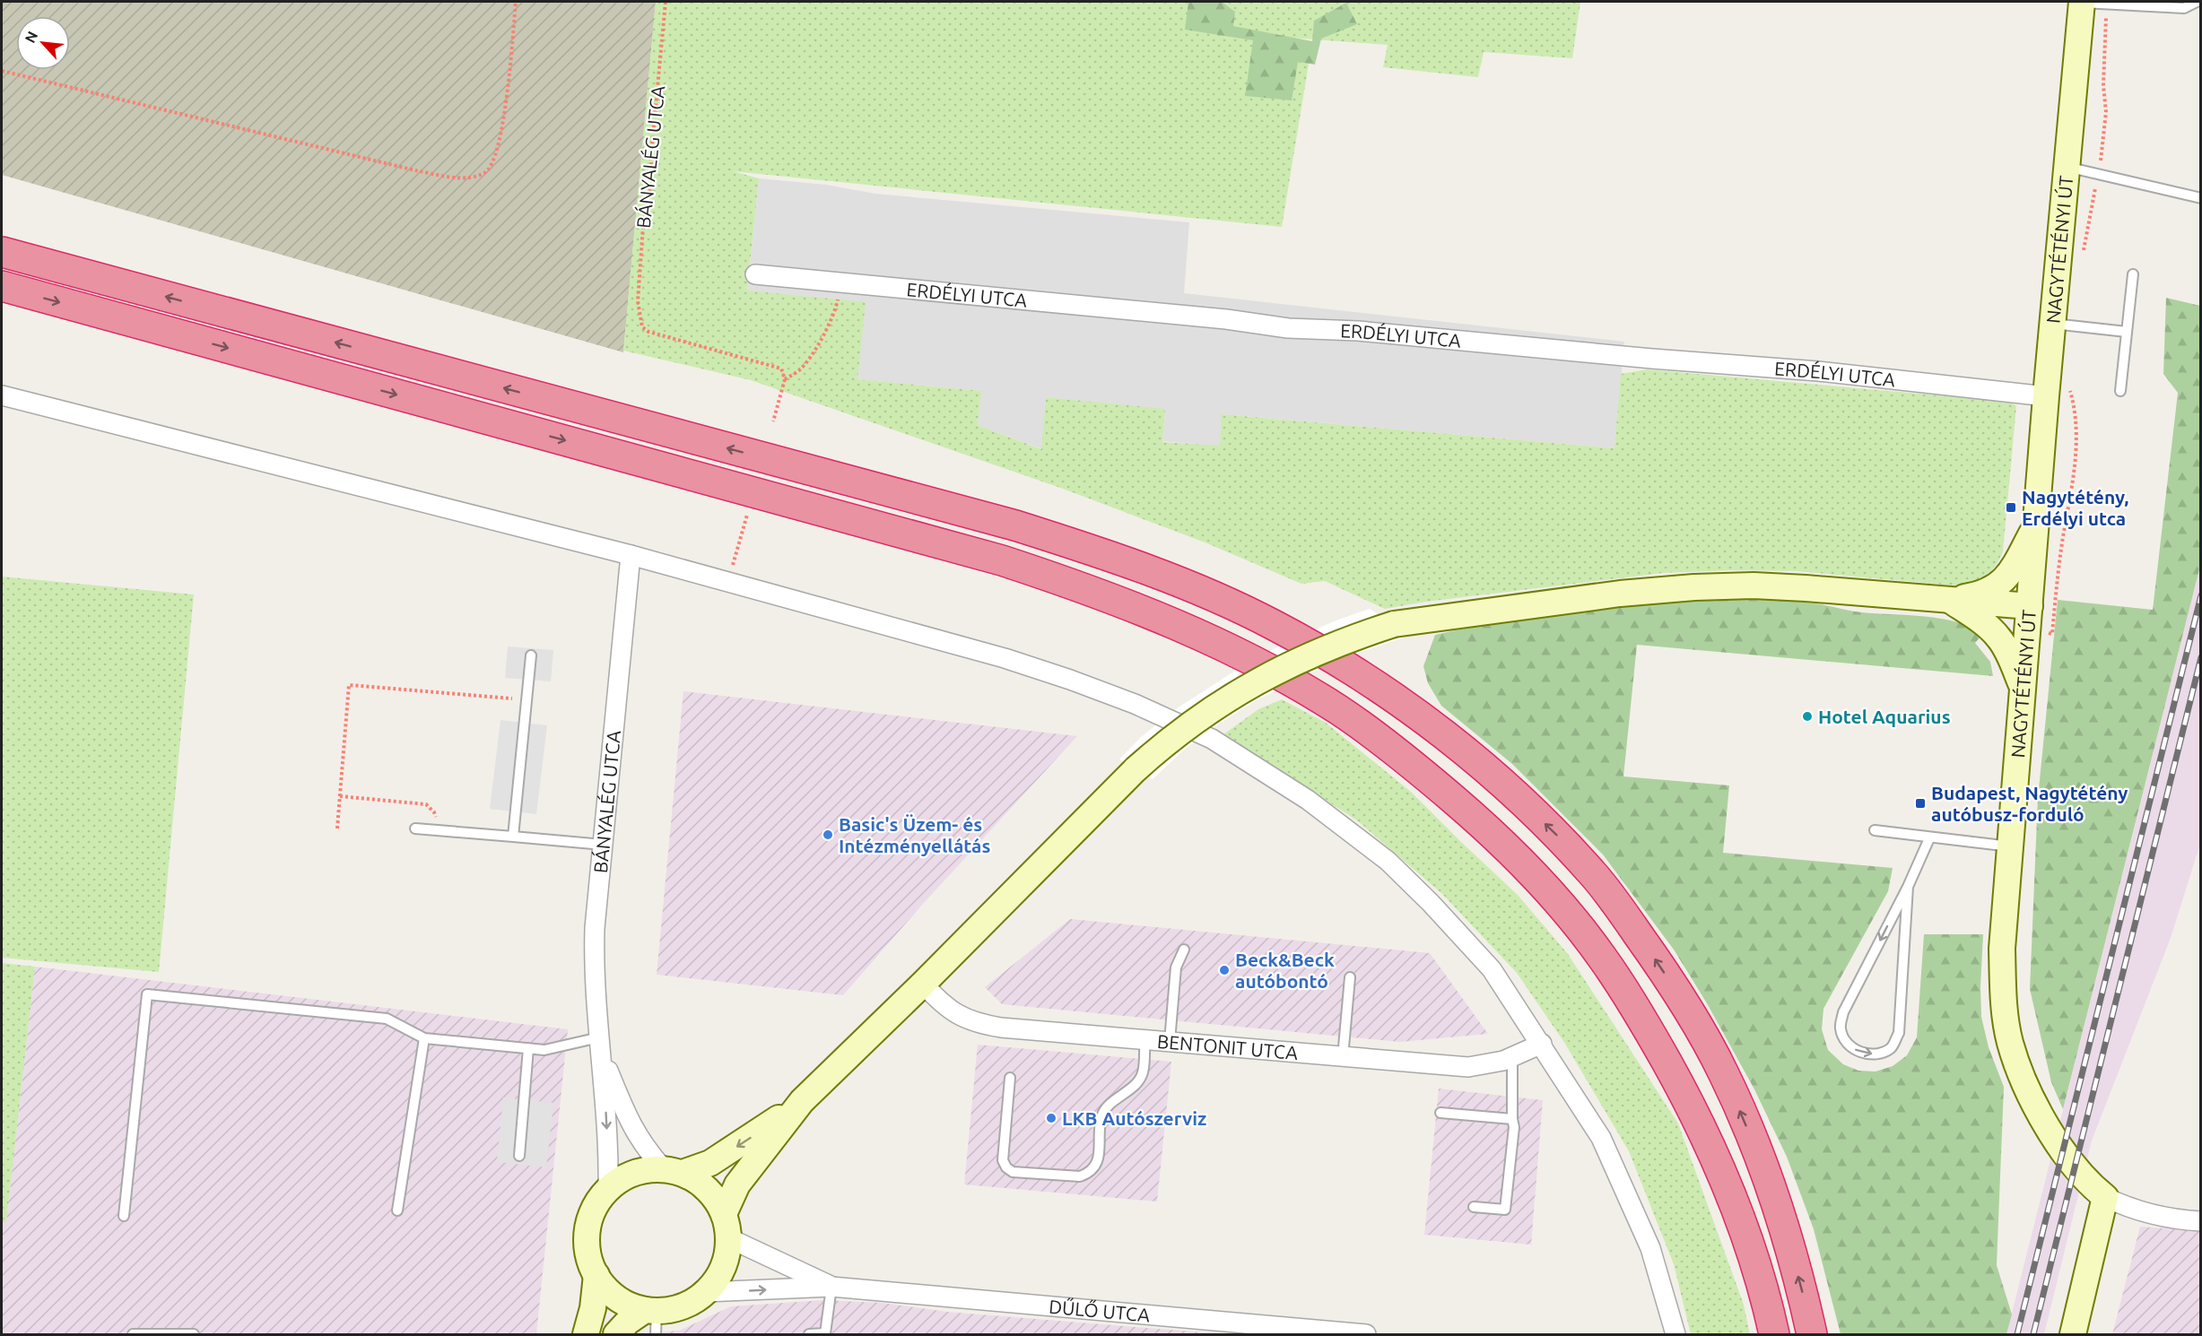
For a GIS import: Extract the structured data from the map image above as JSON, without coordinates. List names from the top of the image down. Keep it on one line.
{"streets":{"street":["BÁNYALÉG UTCA","NAGYTÉTÉNYI ÚT","ERDÉLYI UTCA","BENTONIT UTCA","DŰLŐ UTCA"]},"crossings":[["BÁNYALÉG UTCA","DŰLŐ UTCA"],["NAGYTÉTÉNYI ÚT","ERDÉLYI UTCA"]],"places":{"transit":["Nagytétény, Erdélyi utca","Budapest, Nagytétény autóbusz-forduló"],"other":["Hotel Aquarius","Basic's Üzem- és Intézményellátás","Beck&Beck autóbontó","LKB Autószerviz"]},"north":"top left"}
